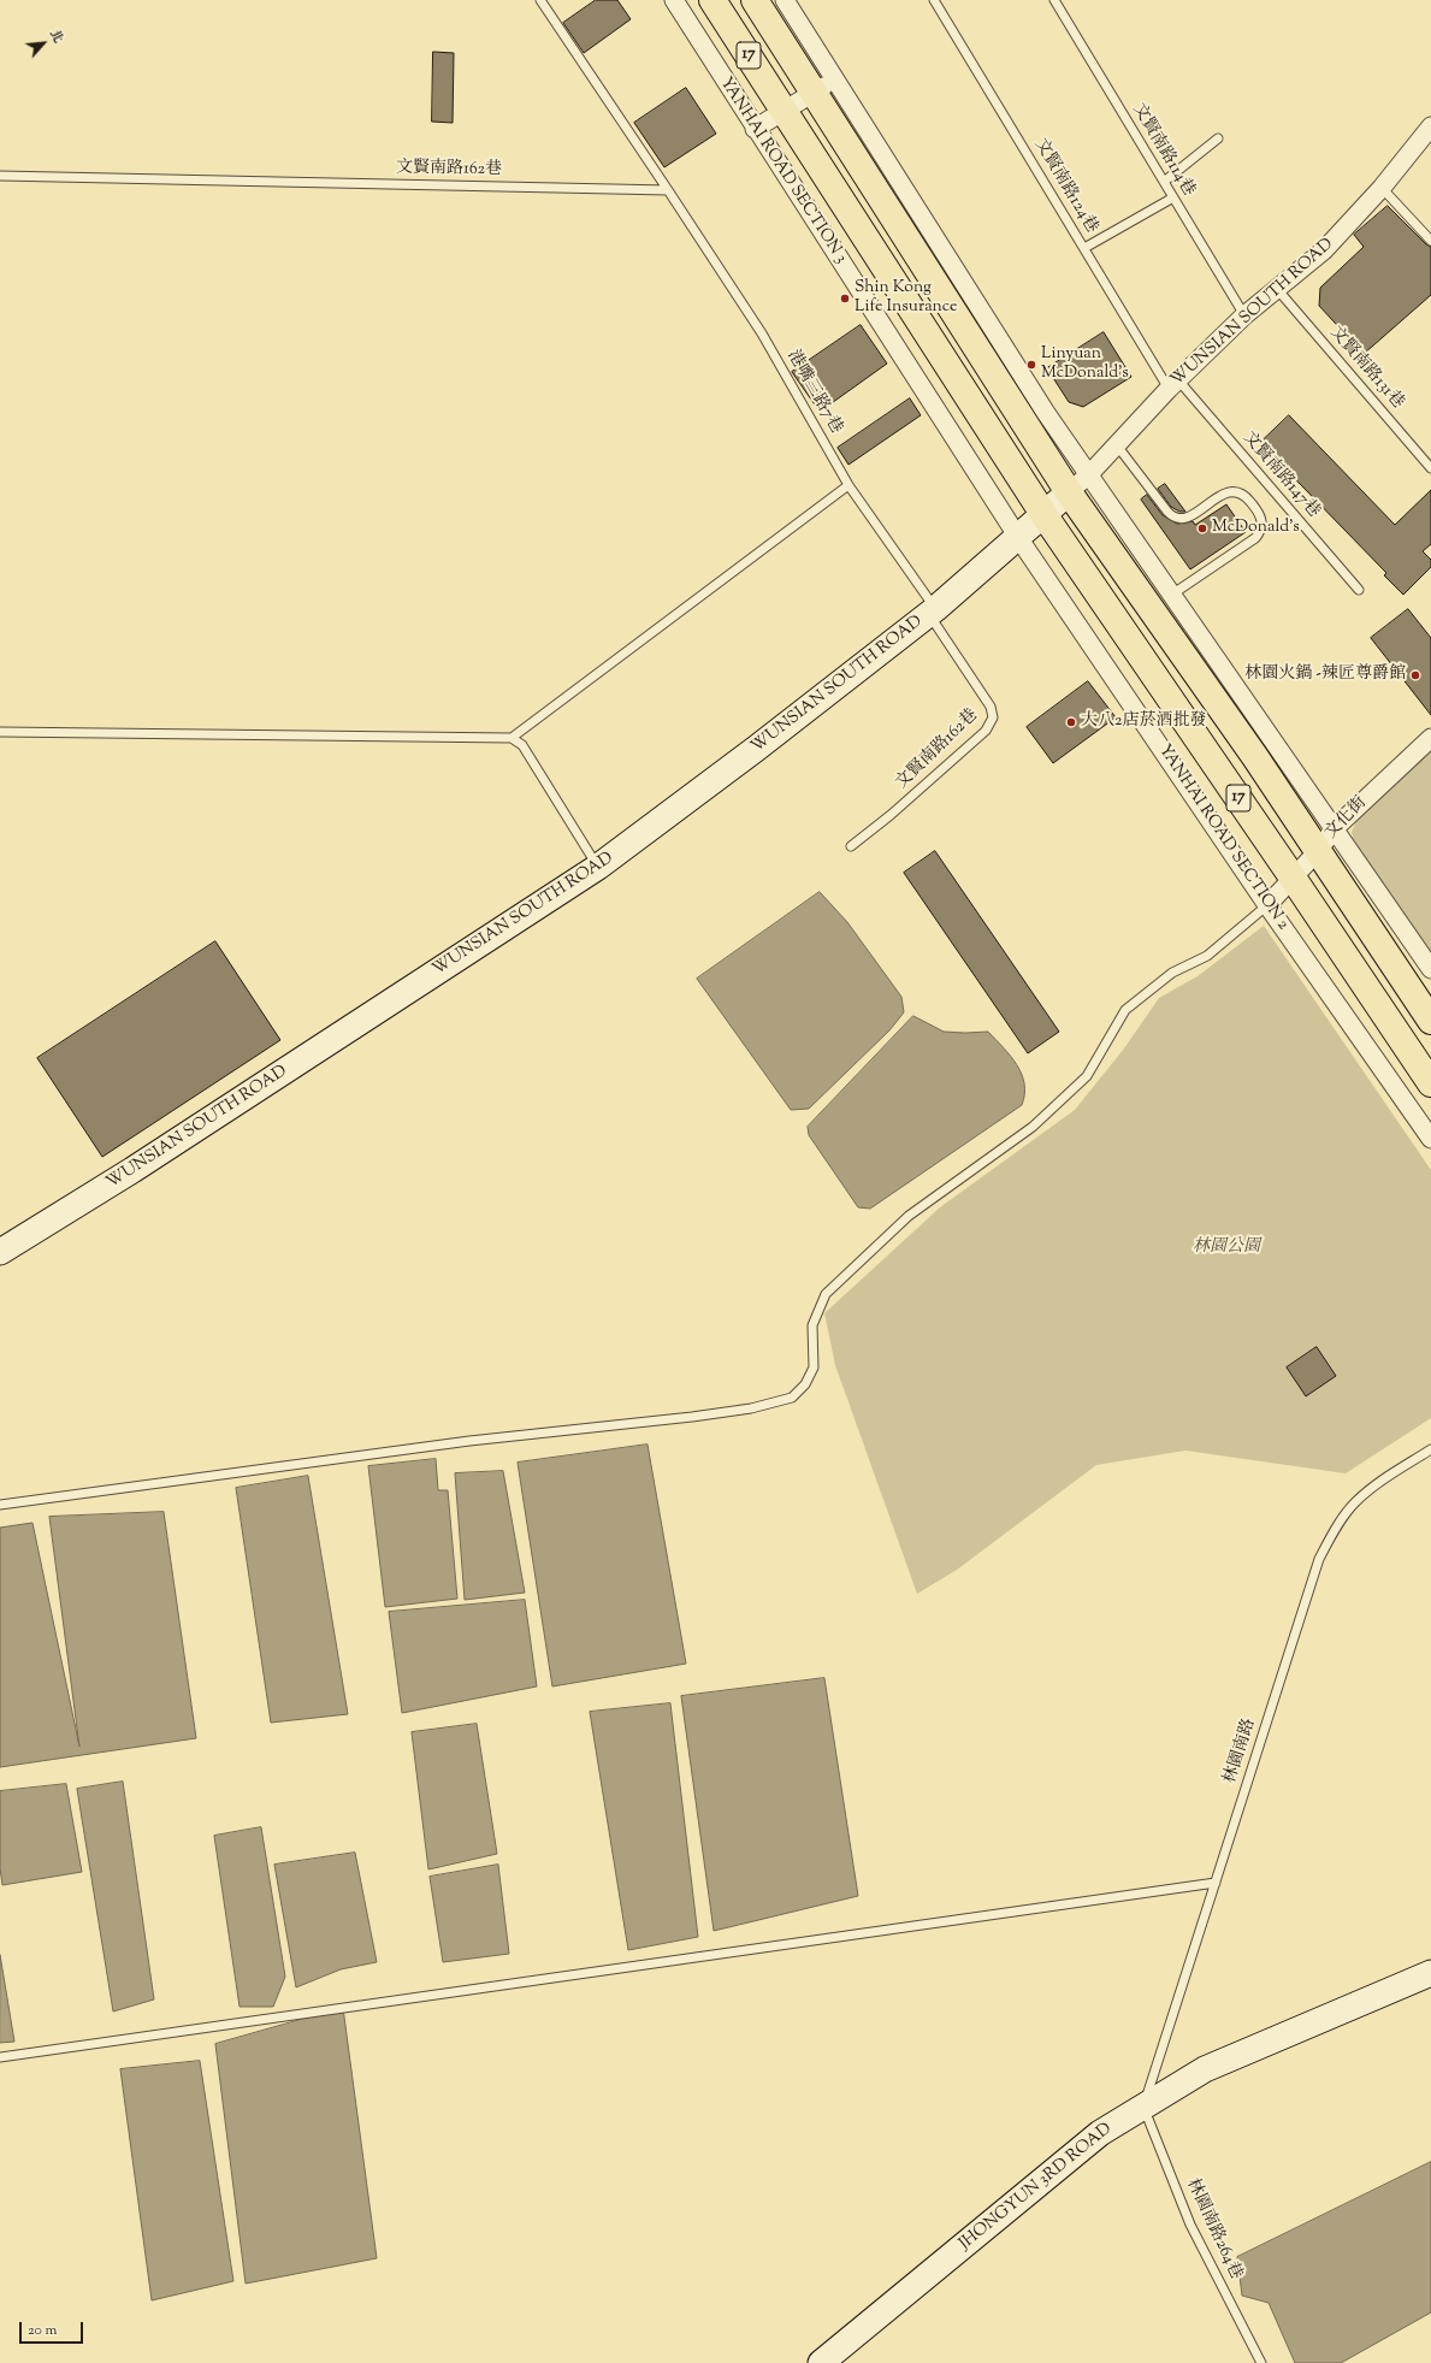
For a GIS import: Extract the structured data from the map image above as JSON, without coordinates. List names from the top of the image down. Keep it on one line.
{"streets":{"main road":["17","YANHAI ROAD SECTION 3","YANHAI ROAD SECTION 2"],"street":["WUNSIAN SOUTH ROAD","文化街","JHONGYUN 3RD ROAD"],"lane":["文賢南路114巷","文賢南路162巷","文賢南路124巷","文賢南路131巷","港嘴三路7巷","文賢南路147巷","林園南路","林園南路264巷"]},"crossings":[["17","WUNSIAN SOUTH ROAD"],["17","文化街"],["文賢南路114巷","WUNSIAN SOUTH ROAD"],["文賢南路162巷","WUNSIAN SOUTH ROAD"],["文賢南路162巷","港嘴三路7巷"],["YANHAI ROAD SECTION 3","WUNSIAN SOUTH ROAD"],["YANHAI ROAD SECTION 3","YANHAI ROAD SECTION 2"],["文賢南路124巷","WUNSIAN SOUTH ROAD"],["文賢南路124巷","文賢南路147巷"],["WUNSIAN SOUTH ROAD","文賢南路131巷"],["WUNSIAN SOUTH ROAD","港嘴三路7巷"],["WUNSIAN SOUTH ROAD","文賢南路147巷"],["WUNSIAN SOUTH ROAD","YANHAI ROAD SECTION 2"],["文化街","YANHAI ROAD SECTION 2"],["林園南路","JHONGYUN 3RD ROAD"],["林園南路","林園南路264巷"],["JHONGYUN 3RD ROAD","林園南路264巷"]],"parks":["林園公園"],"places":["Shin Kong Life Insurance","Linyuan McDonald's","McDonald's","林園火鍋 -辣匠尊爵館","大八2店菸酒批發"],"scale_bar":"20 m","north":"top right"}
